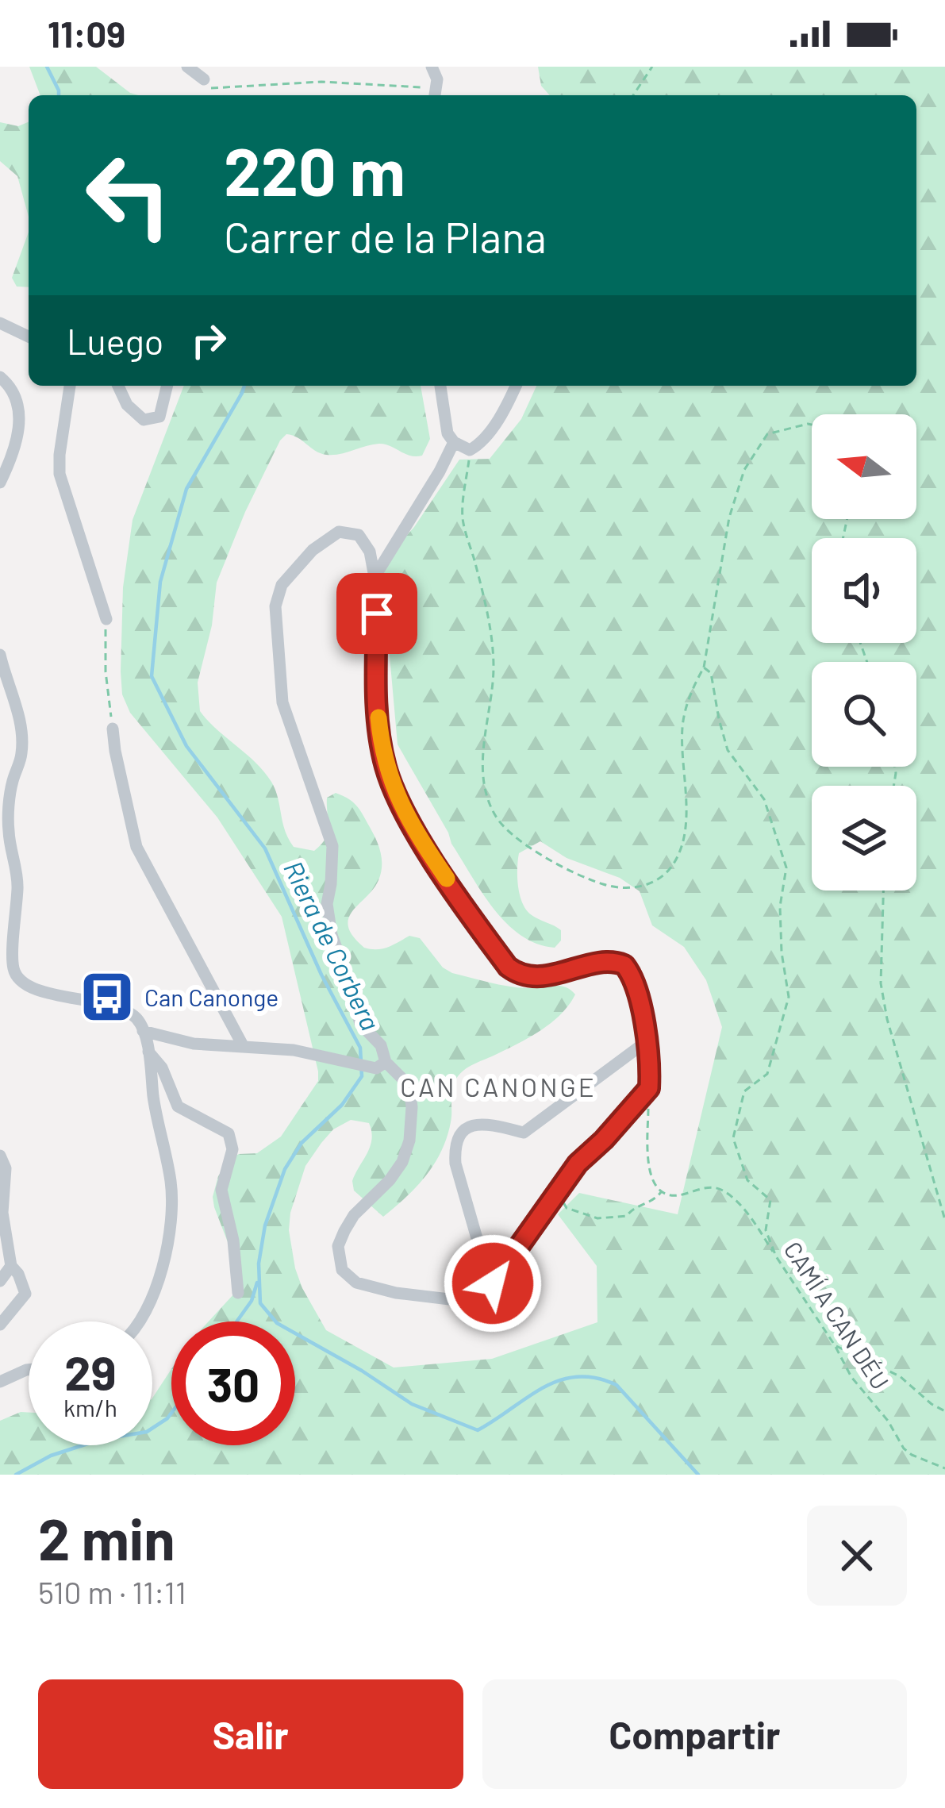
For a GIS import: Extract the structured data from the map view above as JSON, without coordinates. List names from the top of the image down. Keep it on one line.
{"streets":{"path":["CAMÍ A CAN DÉU"]},"districts":["CAN CANONGE"],"water":["Riera de Corbera"],"places":{"bus stop":["Can Canonge"]},"north":"left","page":{"status":"11:09","turn":["220 m","Carrer de la Plana"],"then":"Luego","speed":"29 km/h","limit":"30","heading":["2 min","510 m · 11:11"],"buttons":["Salir","Compartir"]}}
